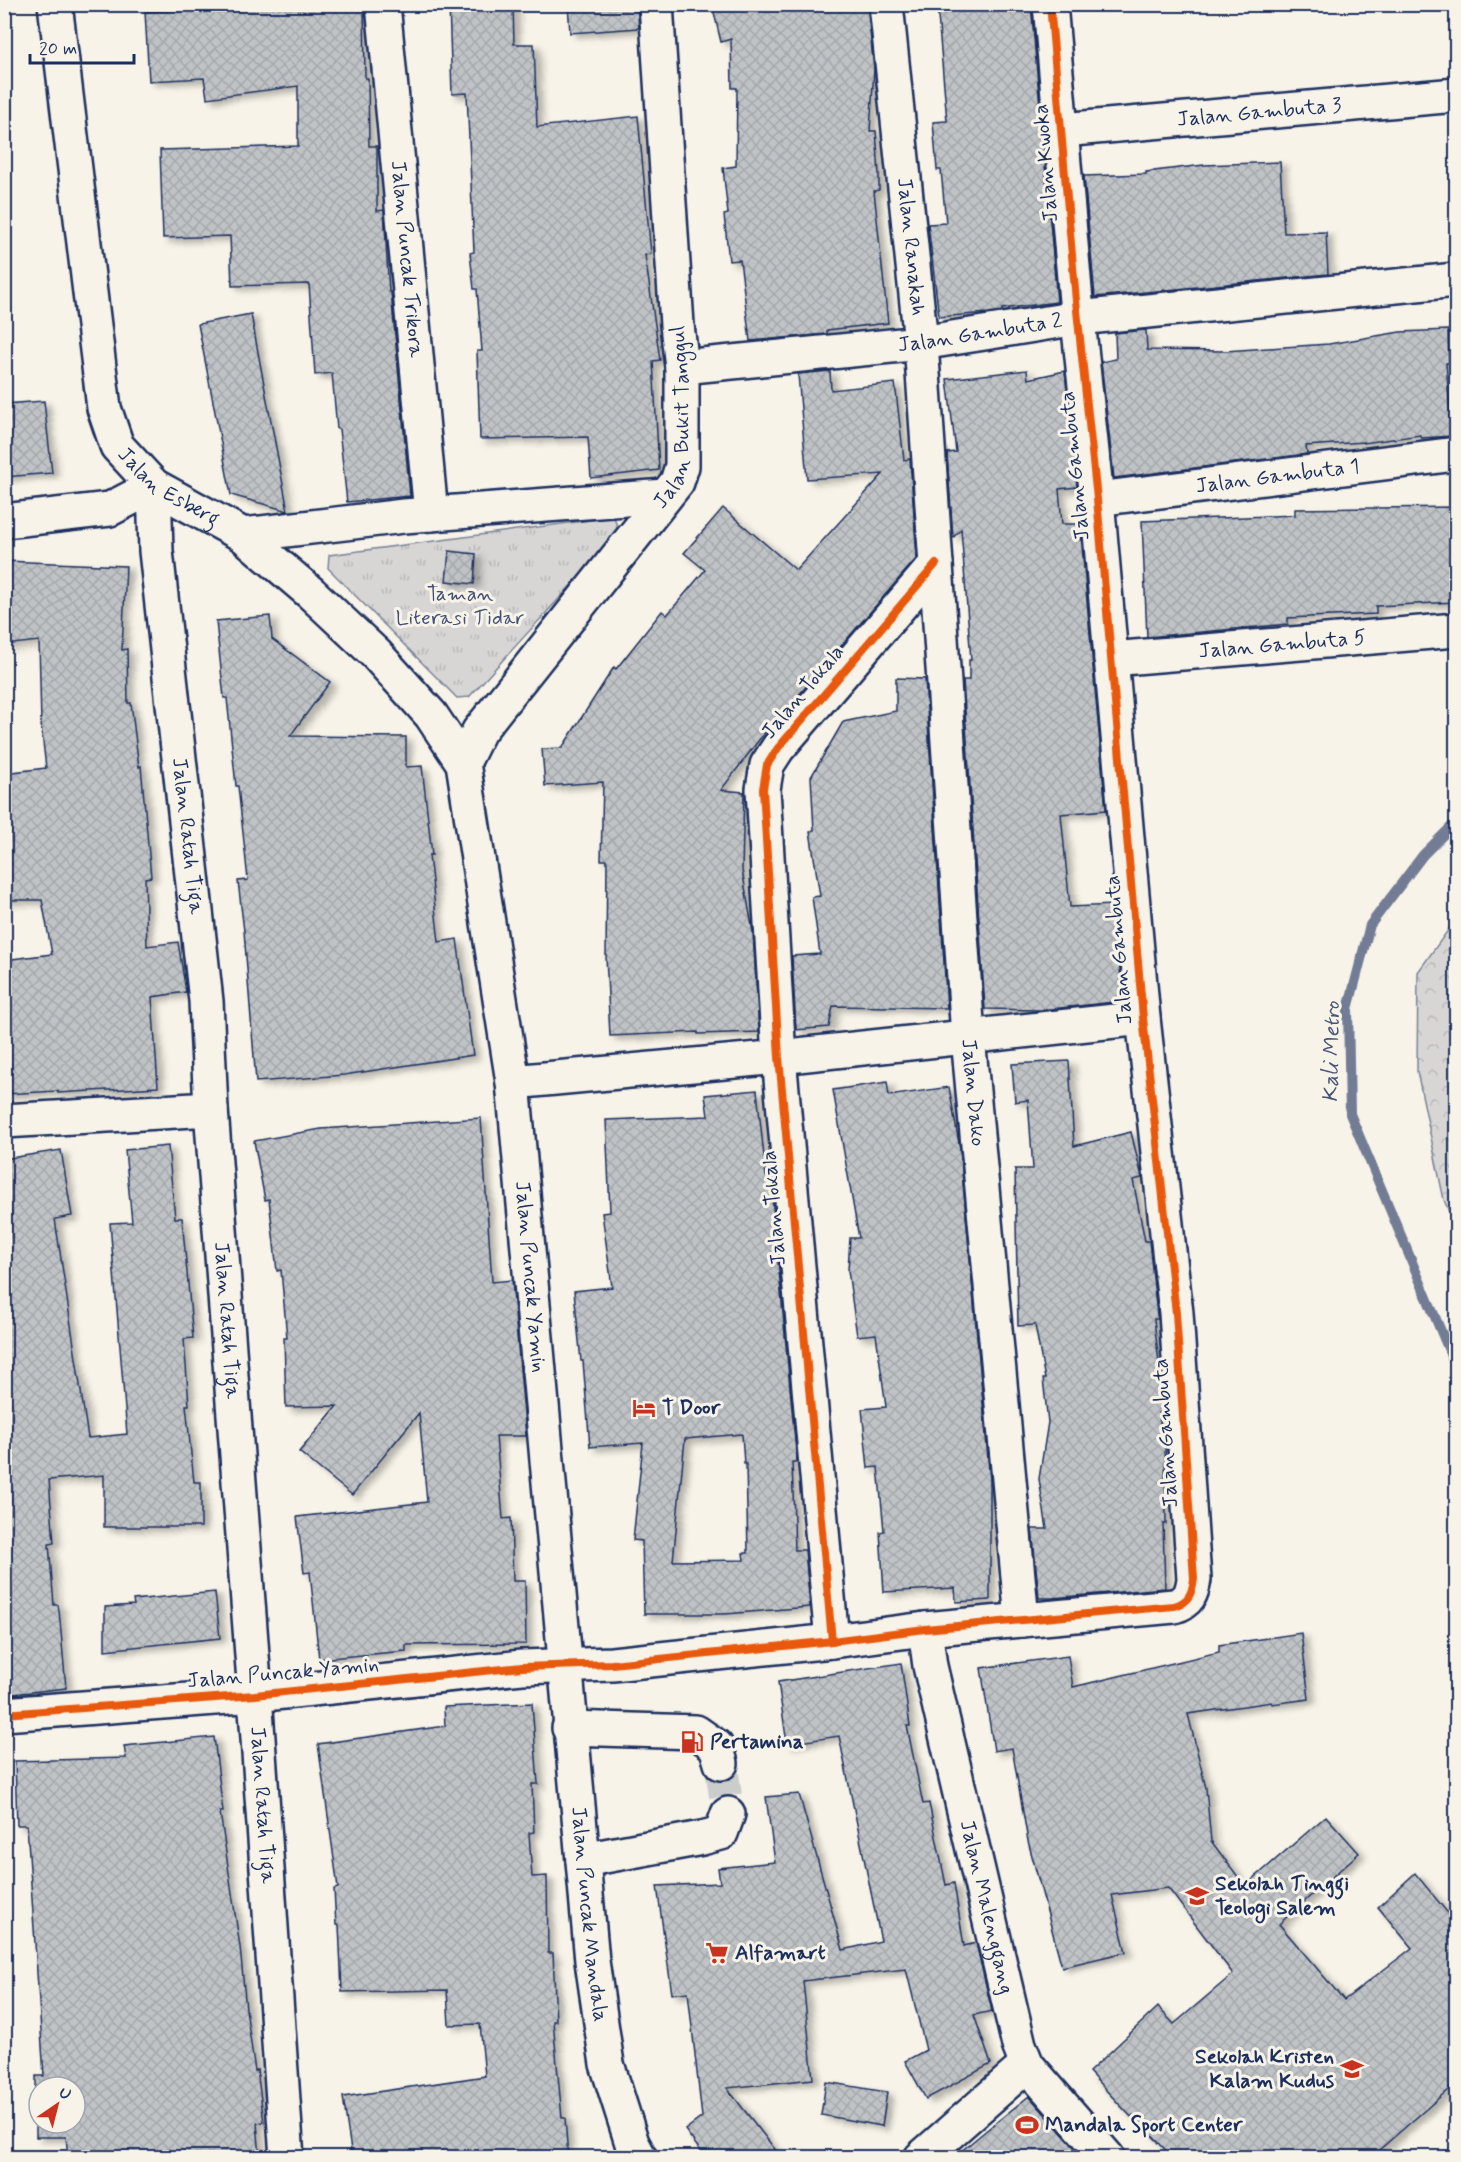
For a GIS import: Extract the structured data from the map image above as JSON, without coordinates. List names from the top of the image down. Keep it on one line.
{"streets":{"street":["Jalan Gambuta 3","Jalan Kwoka","Jalan Ranakah","Jalan Puncak Trikora","Jalan Gambuta 2","Jalan Bukit Tanggul","Jalan Gambuta","Jalan Gambuta 1","Jalan Esberg","Jalan Gambuta 5","Jalan Tokala","Jalan Ratah Tiga","Jalan Dako","Jalan Puncak Yamin","Jalan Malenggang","Jalan Puncak Mandala"]},"crossings":[["Jalan Gambuta 3","Jalan Kwoka"],["Jalan Kwoka","Jalan Gambuta 2"],["Jalan Kwoka","Jalan Gambuta"],["Jalan Ranakah","Jalan Gambuta 2"],["Jalan Ranakah","Jalan Tokala"],["Jalan Ranakah","Jalan Dako"],["Jalan Gambuta 2","Jalan Bukit Tanggul"],["Jalan Gambuta 2","Jalan Gambuta"],["Jalan Bukit Tanggul","Jalan Esberg"],["Jalan Bukit Tanggul","Jalan Puncak Yamin"],["Jalan Gambuta","Jalan Gambuta 1"],["Jalan Gambuta","Jalan Gambuta 5"],["Jalan Gambuta","Jalan Dako"],["Jalan Esberg","Jalan Ratah Tiga"],["Jalan Esberg","Jalan Puncak Yamin"],["Jalan Tokala","Jalan Dako"],["Jalan Ratah Tiga","Jalan Puncak Yamin"],["Jalan Puncak Yamin","Jalan Puncak Mandala"]],"water":["Kali Metro"],"parks":["Taman Literasi Tidar"],"places":{"hotel":["T Door"],"fuel station":["Pertamina"],"school or university":["Sekolah Tinggi Teologi Salem","Sekolah Kristen Kalam Kudus"],"supermarket":["Alfamart"],"sports":["Mandala Sport Center"]},"scale_bar":"20 m","north":"top right"}
